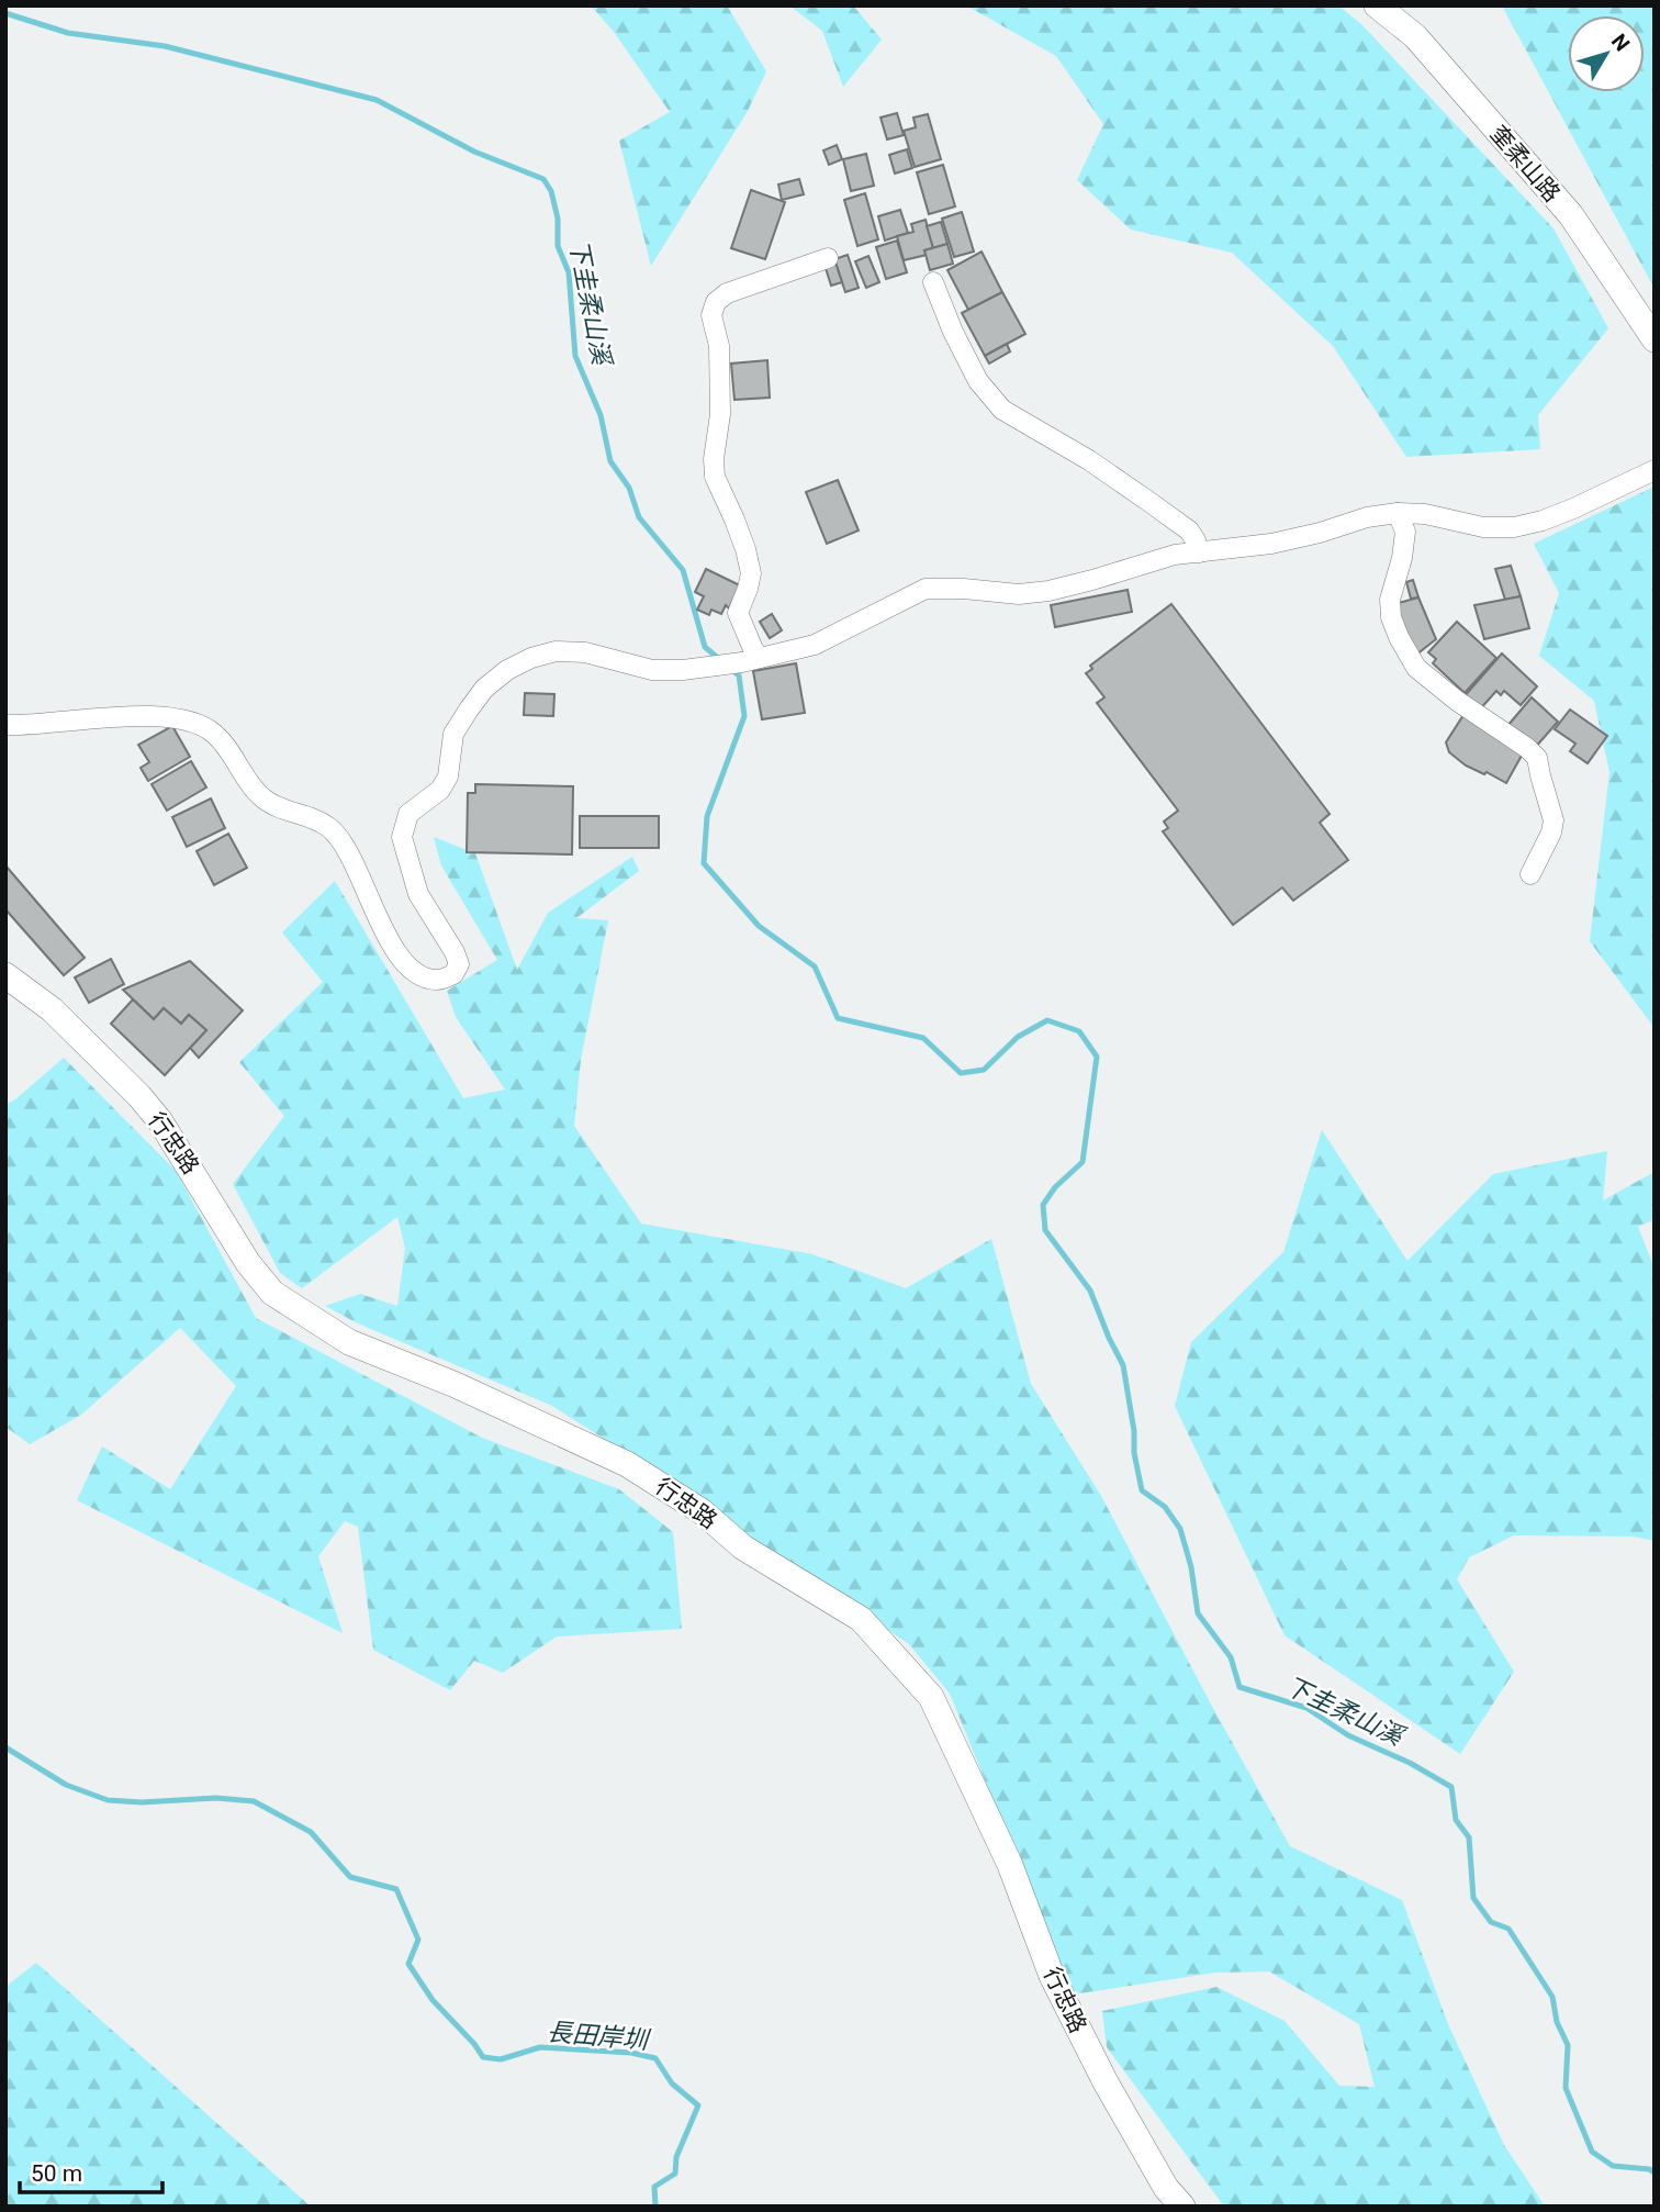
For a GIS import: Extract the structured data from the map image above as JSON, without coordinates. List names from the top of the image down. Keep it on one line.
{"streets":{"street":["奎柔山路","行忠路"]},"water":["下圭柔山溪","長田岸圳"],"scale_bar":"50 m","north":"top right"}
